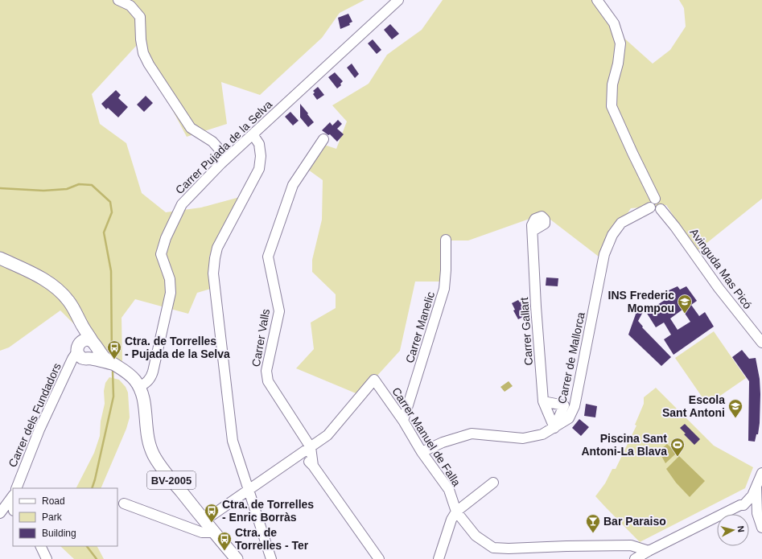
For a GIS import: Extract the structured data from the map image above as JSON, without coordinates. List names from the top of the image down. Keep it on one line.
{"streets":{"main road":["BV-2005"],"street":["Carrer Pujada de la Selva","Avinguda Mas Picó","Carrer Manelic","Carrer Gallart","Carrer Valls","Carrer de Mallorca","Carrer dels Fundadors","Carrer Manuel de Falla"]},"crossings":[["Carrer Pujada de la Selva","BV-2005"],["Avinguda Mas Picó","Carrer de Mallorca"],["Carrer Manelic","Carrer Manuel de Falla"],["Carrer Gallart","Carrer de Mallorca"],["Carrer Valls","Carrer Manuel de Falla"],["Carrer de Mallorca","Carrer Manuel de Falla"],["Carrer dels Fundadors","BV-2005"]],"places":{"school or university":["INS Frederic Mompou","Escola Sant Antoni"],"bus stop":["Ctra. de Torrelles - Pujada de la Selva","Ctra. de Torrelles - Enric Borràs","Ctra. de Torrelles - Ter"],"sports":["Piscina Sant Antoni-La Blava"],"bar":["Bar Paraiso"]},"legend":["Road","Park","Building"],"north":"right"}
